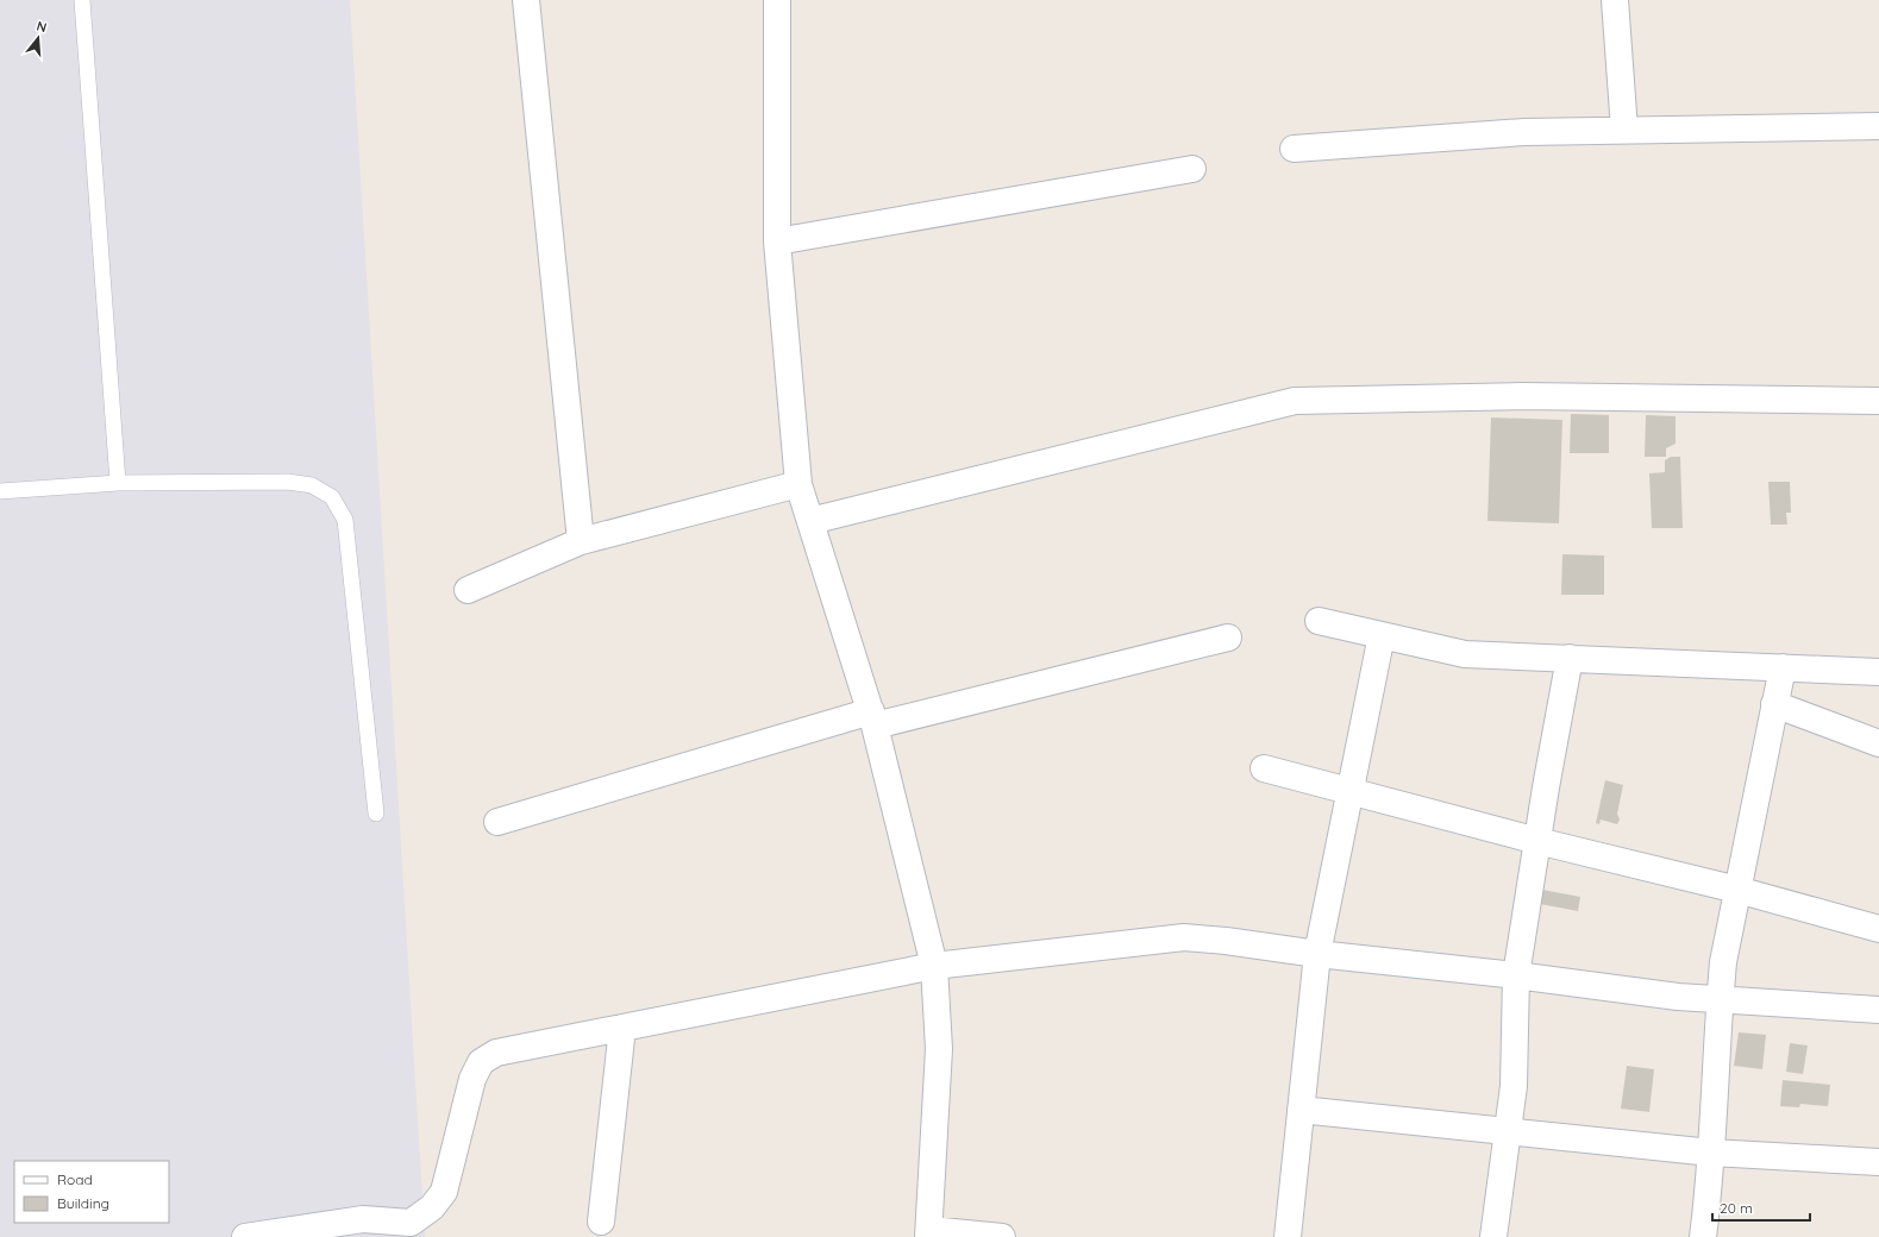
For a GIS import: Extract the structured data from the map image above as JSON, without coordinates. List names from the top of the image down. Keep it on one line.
{"legend":["Road","Building"],"scale_bar":"20 m","north":"top"}
